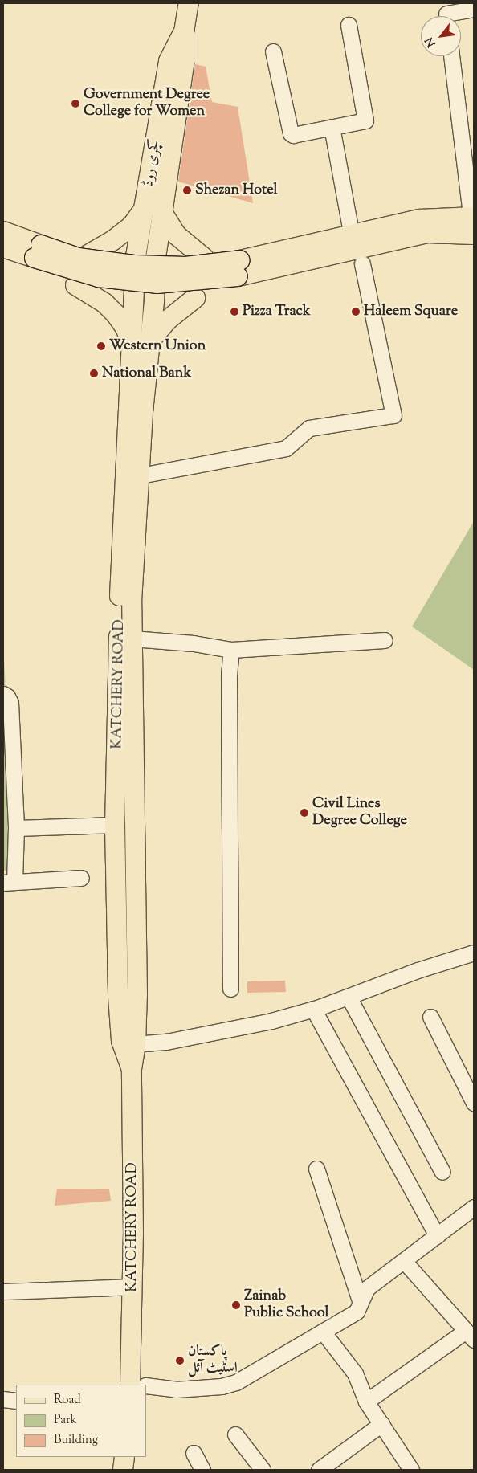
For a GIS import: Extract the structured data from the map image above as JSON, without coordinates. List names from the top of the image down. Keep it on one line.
{"streets":{"main road":["کچری روڈ","KATCHERY ROAD"]},"crossings":[["کچری روڈ","KATCHERY ROAD"]],"places":["Government Degree College for Women","Shezan Hotel","Pizza Track","Haleem Square","Western Union","National Bank","Civil Lines Degree College","Zainab Public School","پاکستان اسٹیٹ آئل"],"legend":["Road","Park","Building"],"north":"bottom left"}
